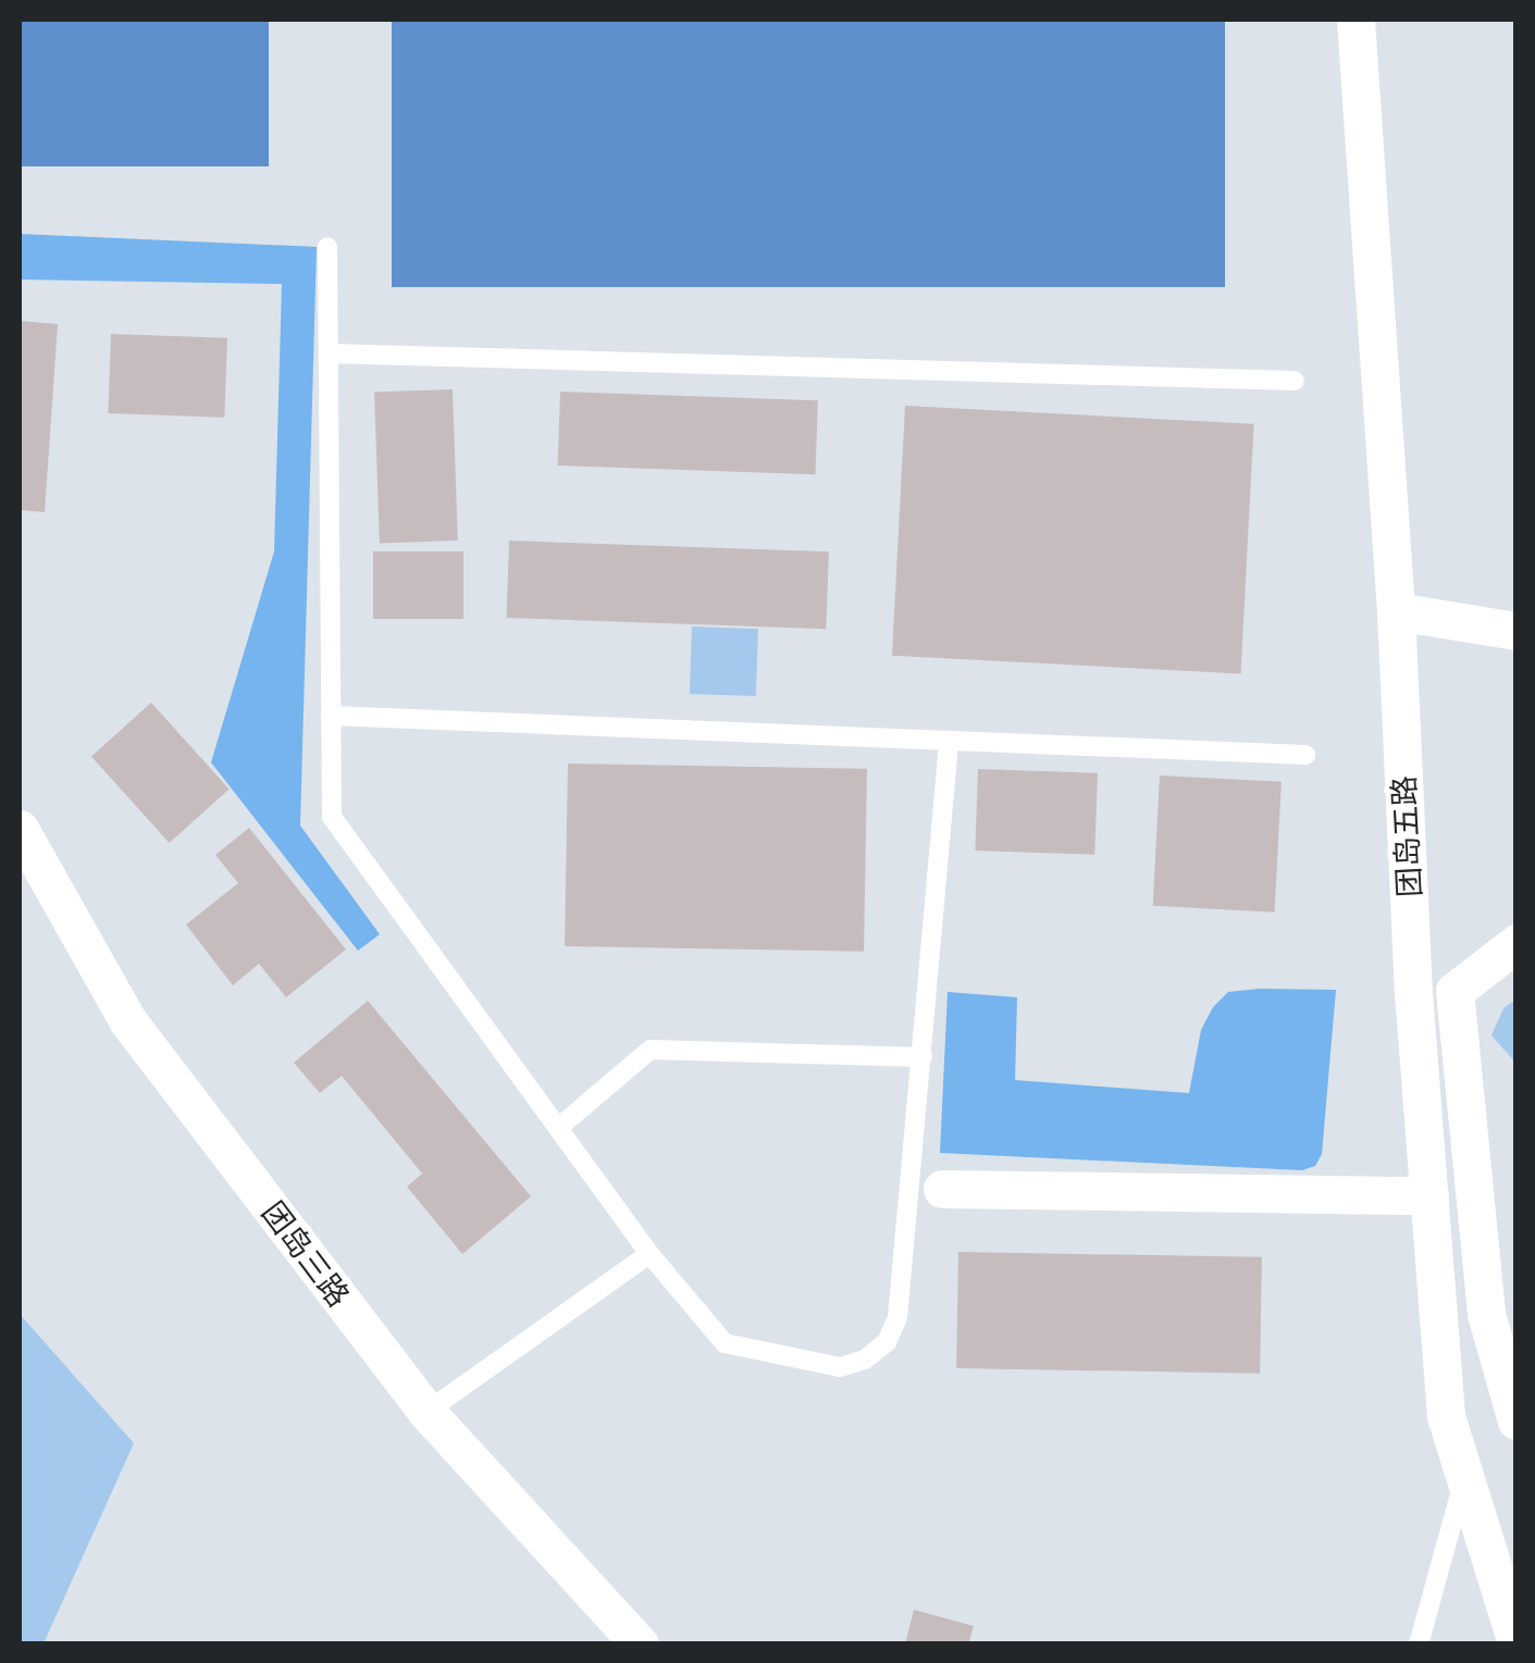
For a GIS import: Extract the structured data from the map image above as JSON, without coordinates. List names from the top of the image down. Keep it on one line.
{"streets":{"street":["团岛五路","团岛三路"]}}
